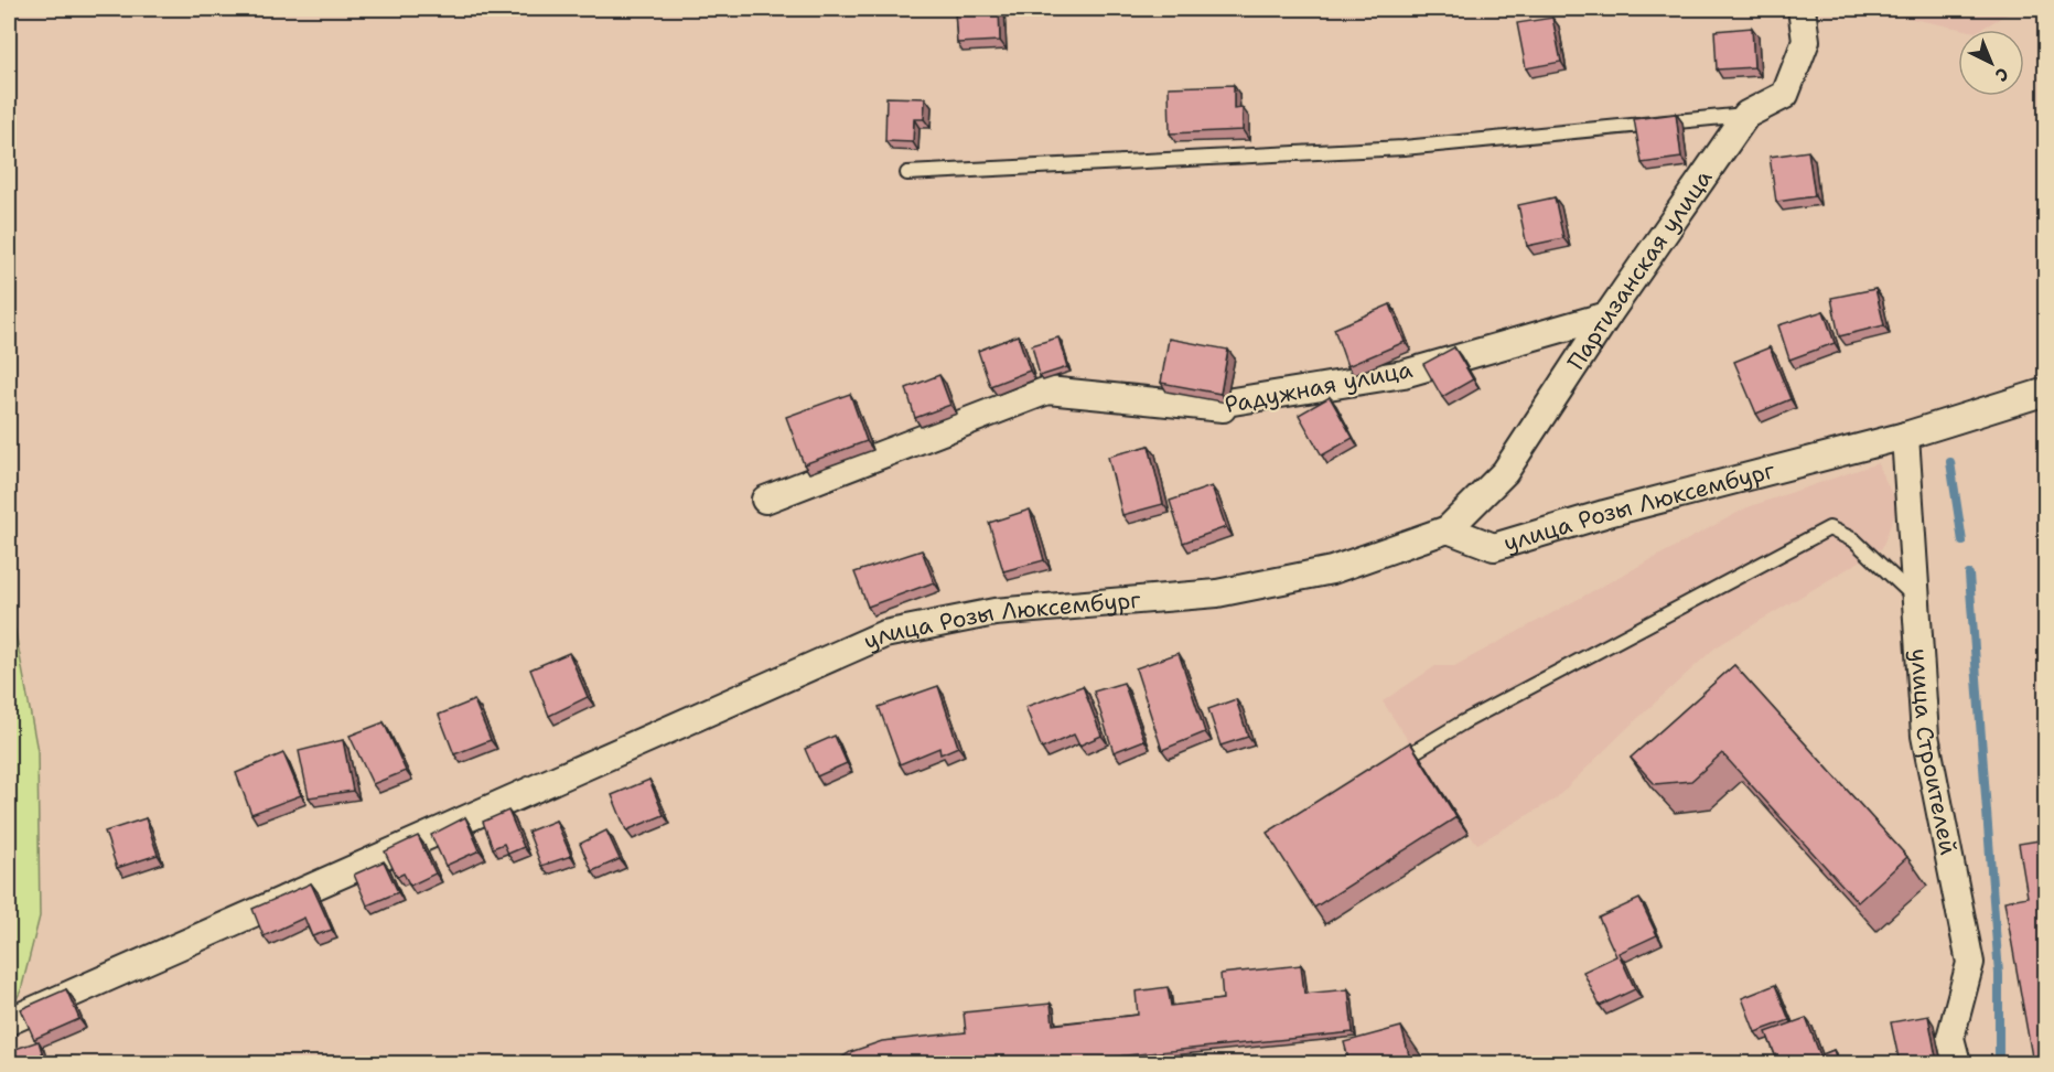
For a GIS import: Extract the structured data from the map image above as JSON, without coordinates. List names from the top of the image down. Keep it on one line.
{"streets":{"street":["Партизанская улица","Радужная улица","улица Розы Люксембург","улица Строителей"]},"crossings":[["Партизанская улица","Радужная улица"],["Партизанская улица","улица Розы Люксембург"],["улица Розы Люксембург","улица Строителей"]],"north":"bottom right"}
